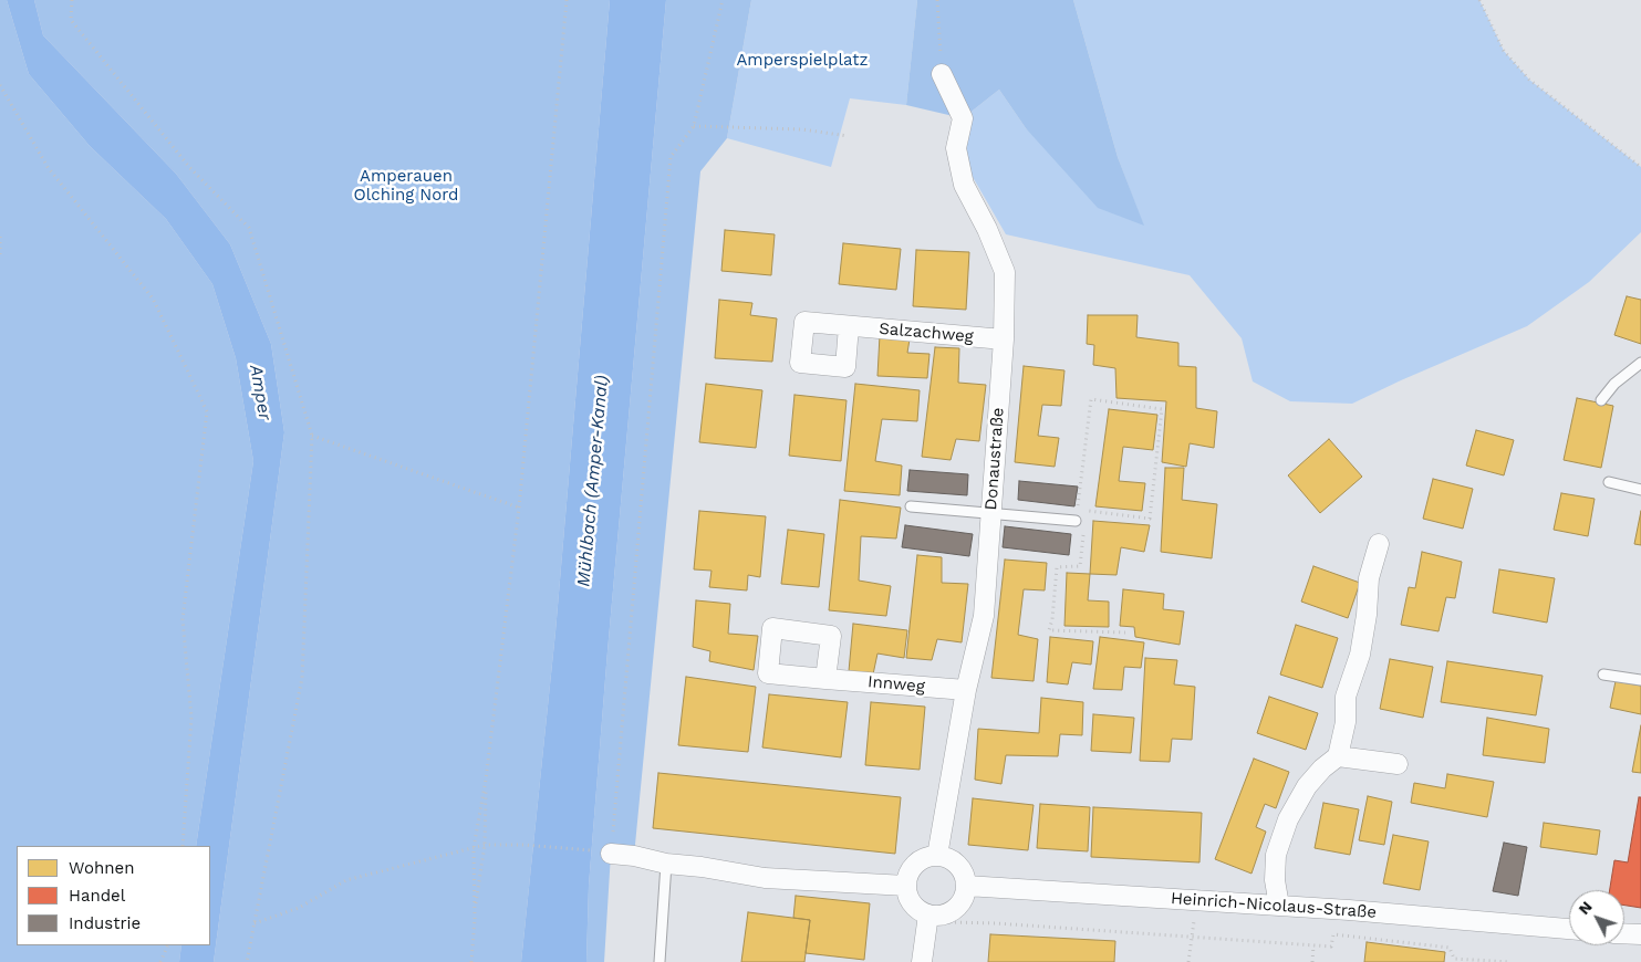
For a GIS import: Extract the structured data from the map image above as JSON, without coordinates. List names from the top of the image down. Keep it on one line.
{"streets":{"street":["Salzachweg","Donaustraße","Innweg","Heinrich-Nicolaus-Straße"]},"crossings":[["Salzachweg","Donaustraße"],["Donaustraße","Innweg"],["Donaustraße","Heinrich-Nicolaus-Straße"]],"water":["Amper","Mühlbach (Amper-Kanal)"],"parks":["Amperspielplatz","Amperauen Olching Nord"],"legend":["Wohnen","Handel","Industrie"],"north":"top left"}
